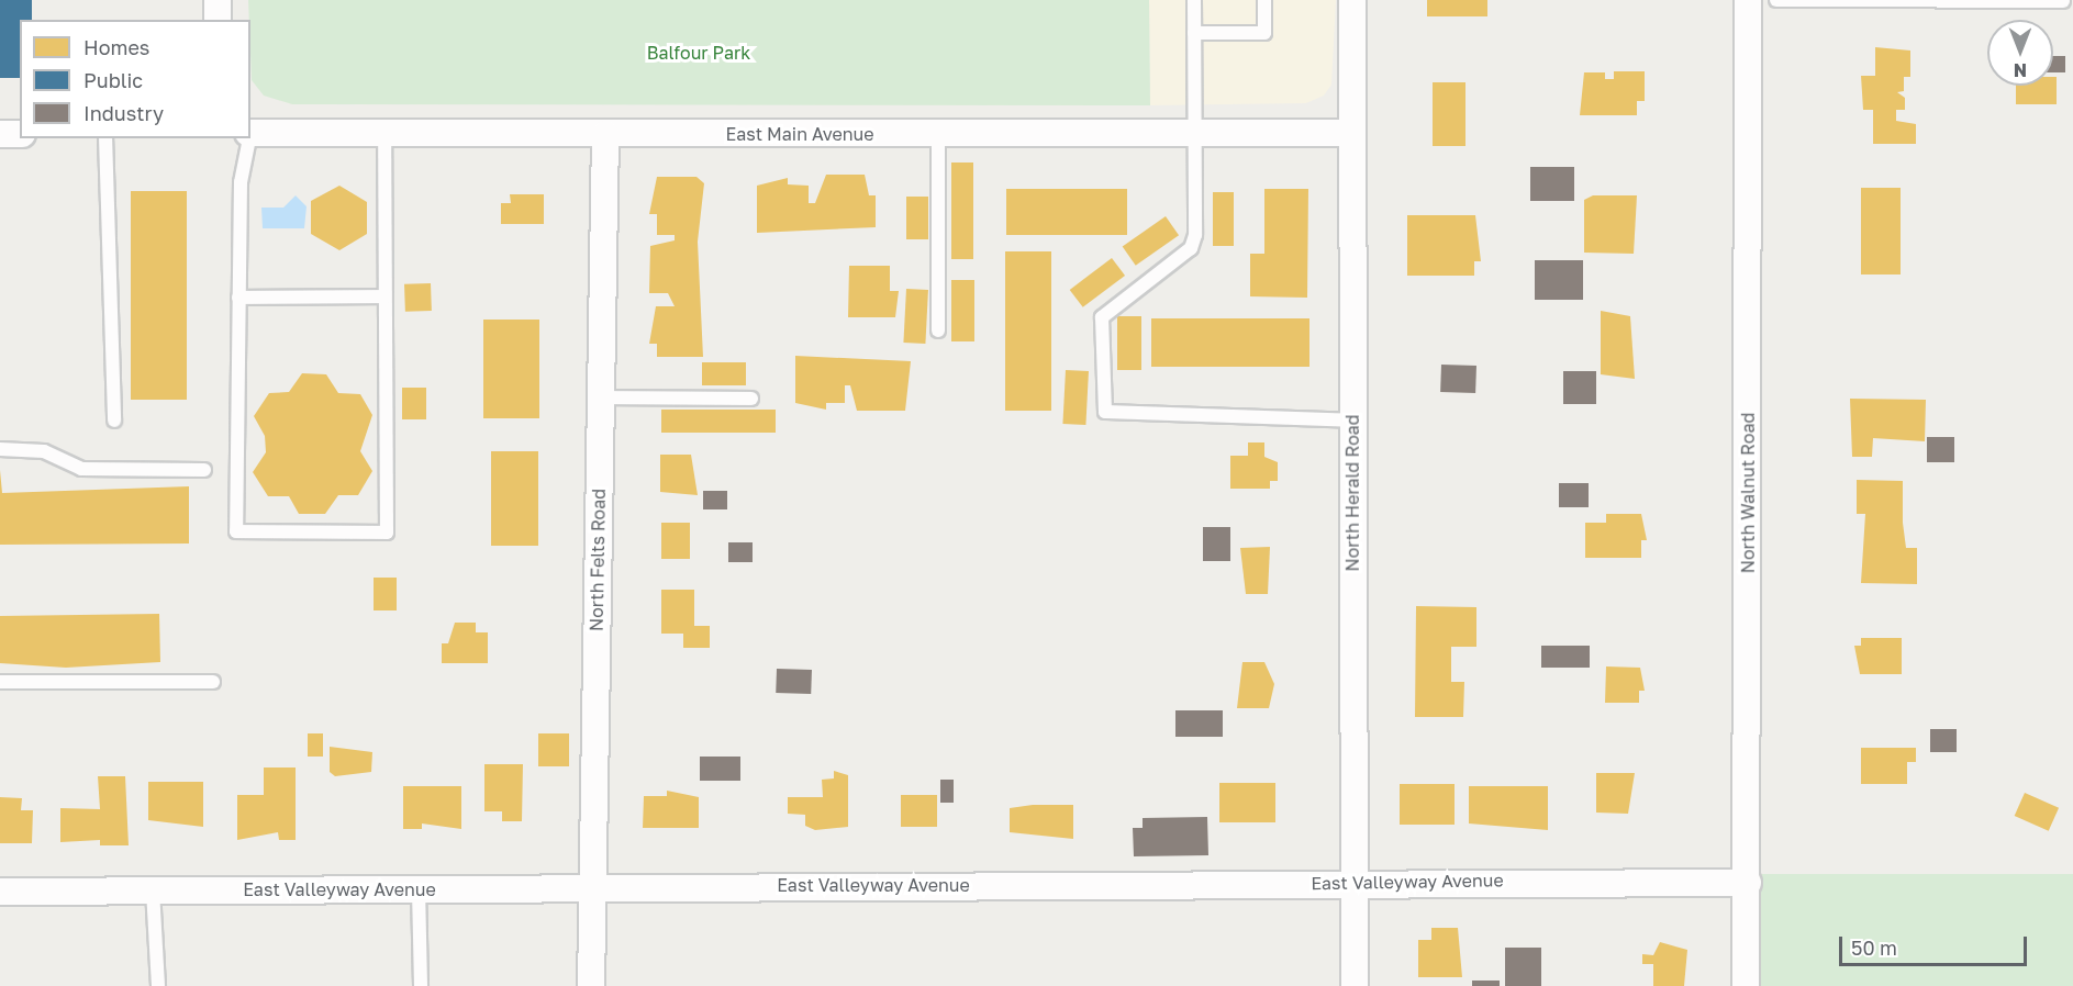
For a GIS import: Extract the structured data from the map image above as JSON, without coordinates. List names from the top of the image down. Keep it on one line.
{"streets":{"street":["East Main Avenue","North Herald Road","North Walnut Road","North Felts Road","East Valleyway Avenue"]},"crossings":[["East Main Avenue","North Herald Road"],["East Main Avenue","North Felts Road"],["North Herald Road","East Valleyway Avenue"],["North Walnut Road","East Valleyway Avenue"],["North Felts Road","East Valleyway Avenue"]],"parks":["Balfour Park"],"legend":["Homes","Public","Industry"],"scale_bar":"50 m","north":"bottom"}
